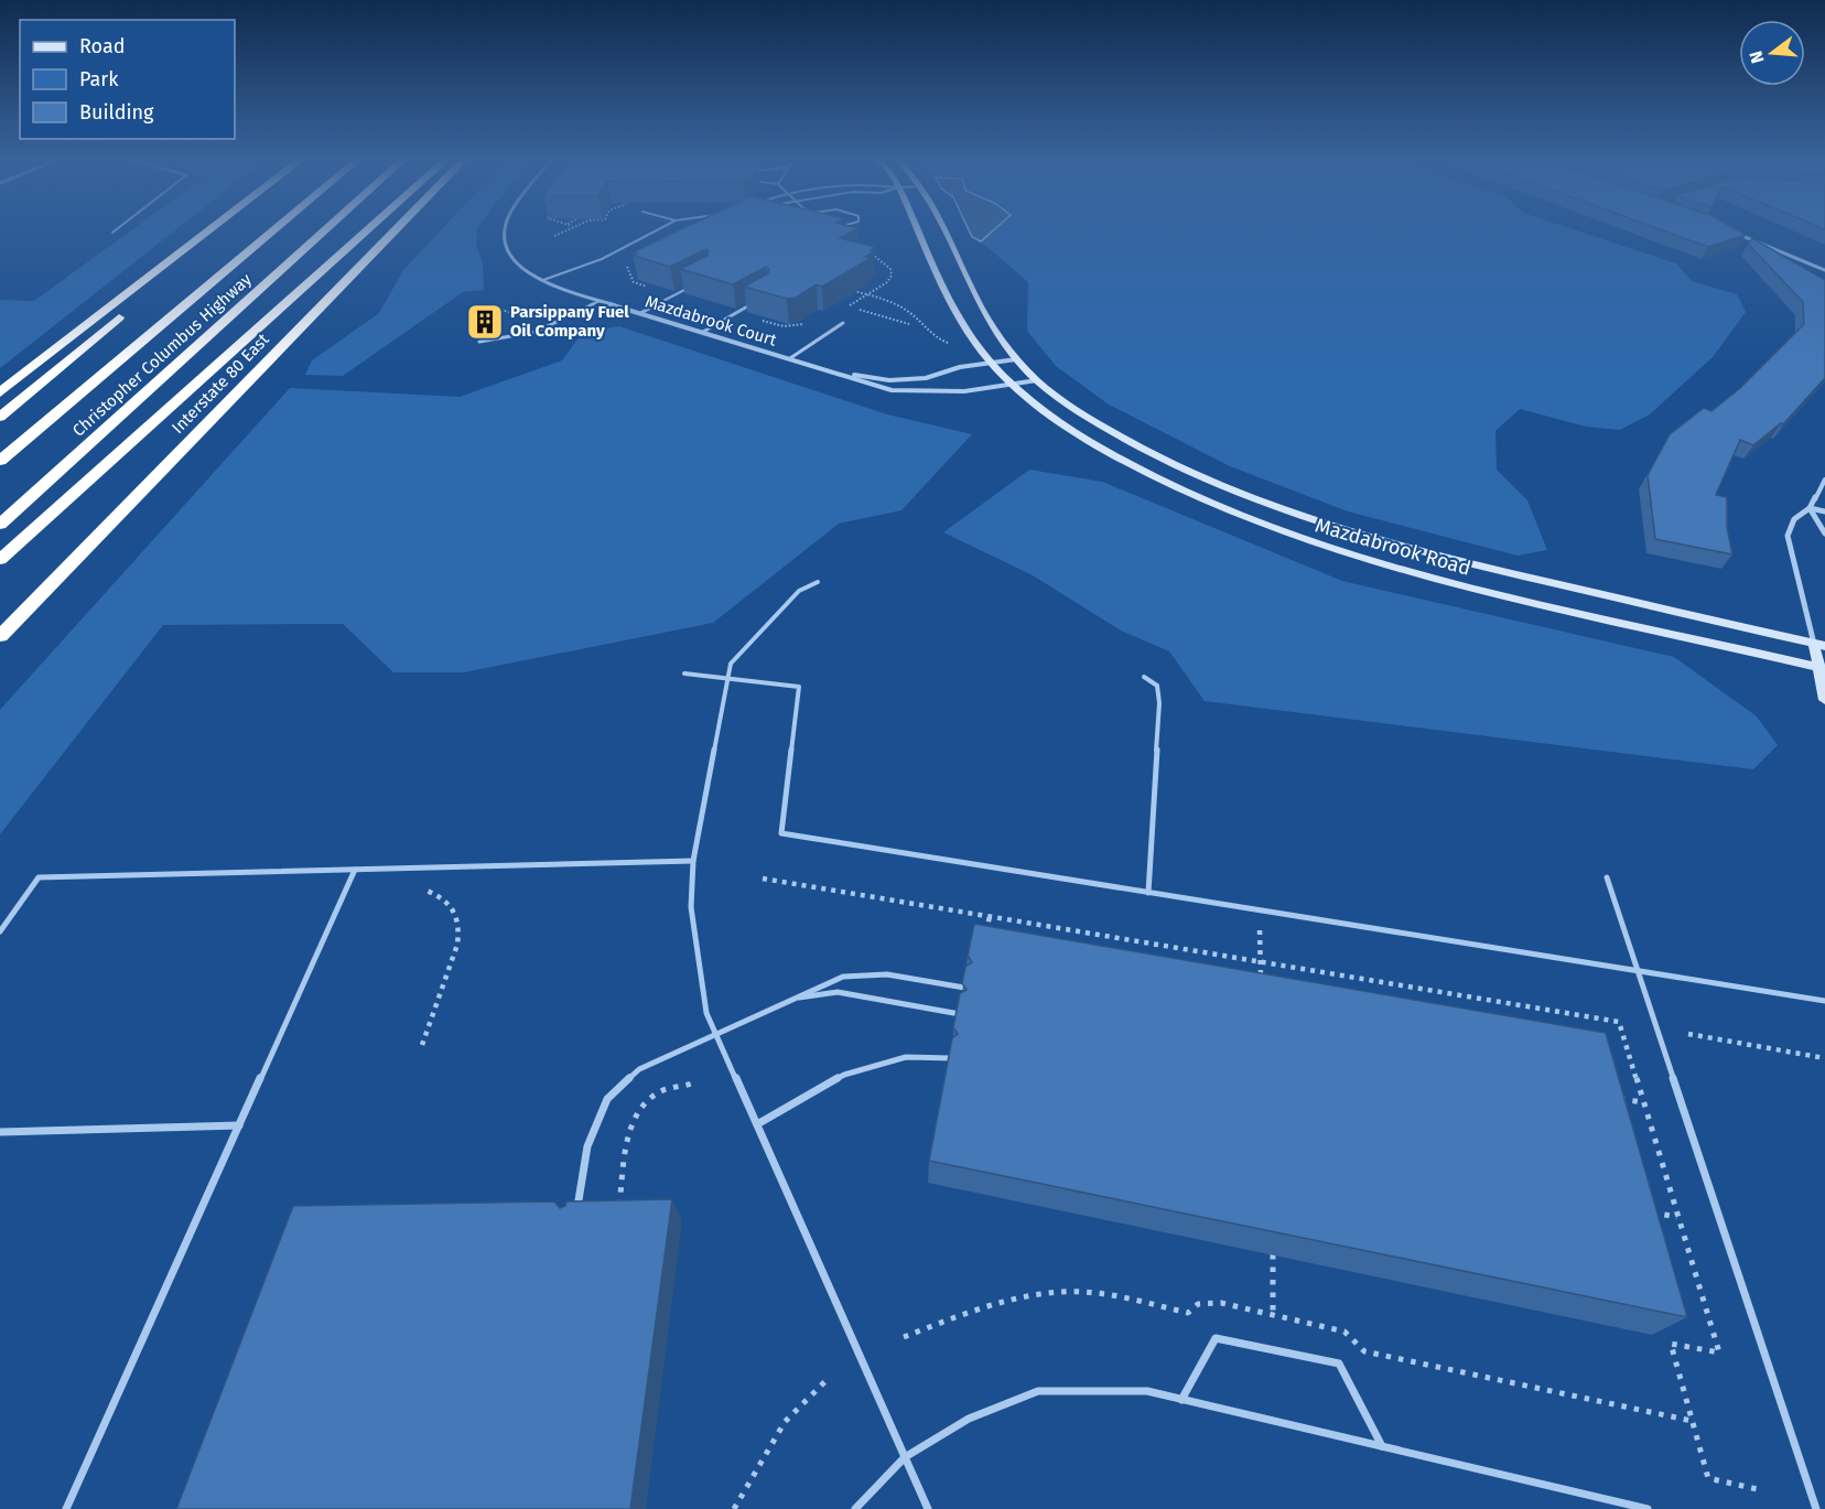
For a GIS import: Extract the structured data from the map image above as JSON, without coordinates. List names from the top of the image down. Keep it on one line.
{"streets":{"highway":["Christopher Columbus Highway","Interstate 80 East"],"street":["Mazdabrook Court","Mazdabrook Road"]},"crossings":[["Mazdabrook Court","Mazdabrook Road"]],"places":{"building":["Parsippany Fuel Oil Company"]},"legend":["Road","Park","Building"],"north":"left"}
